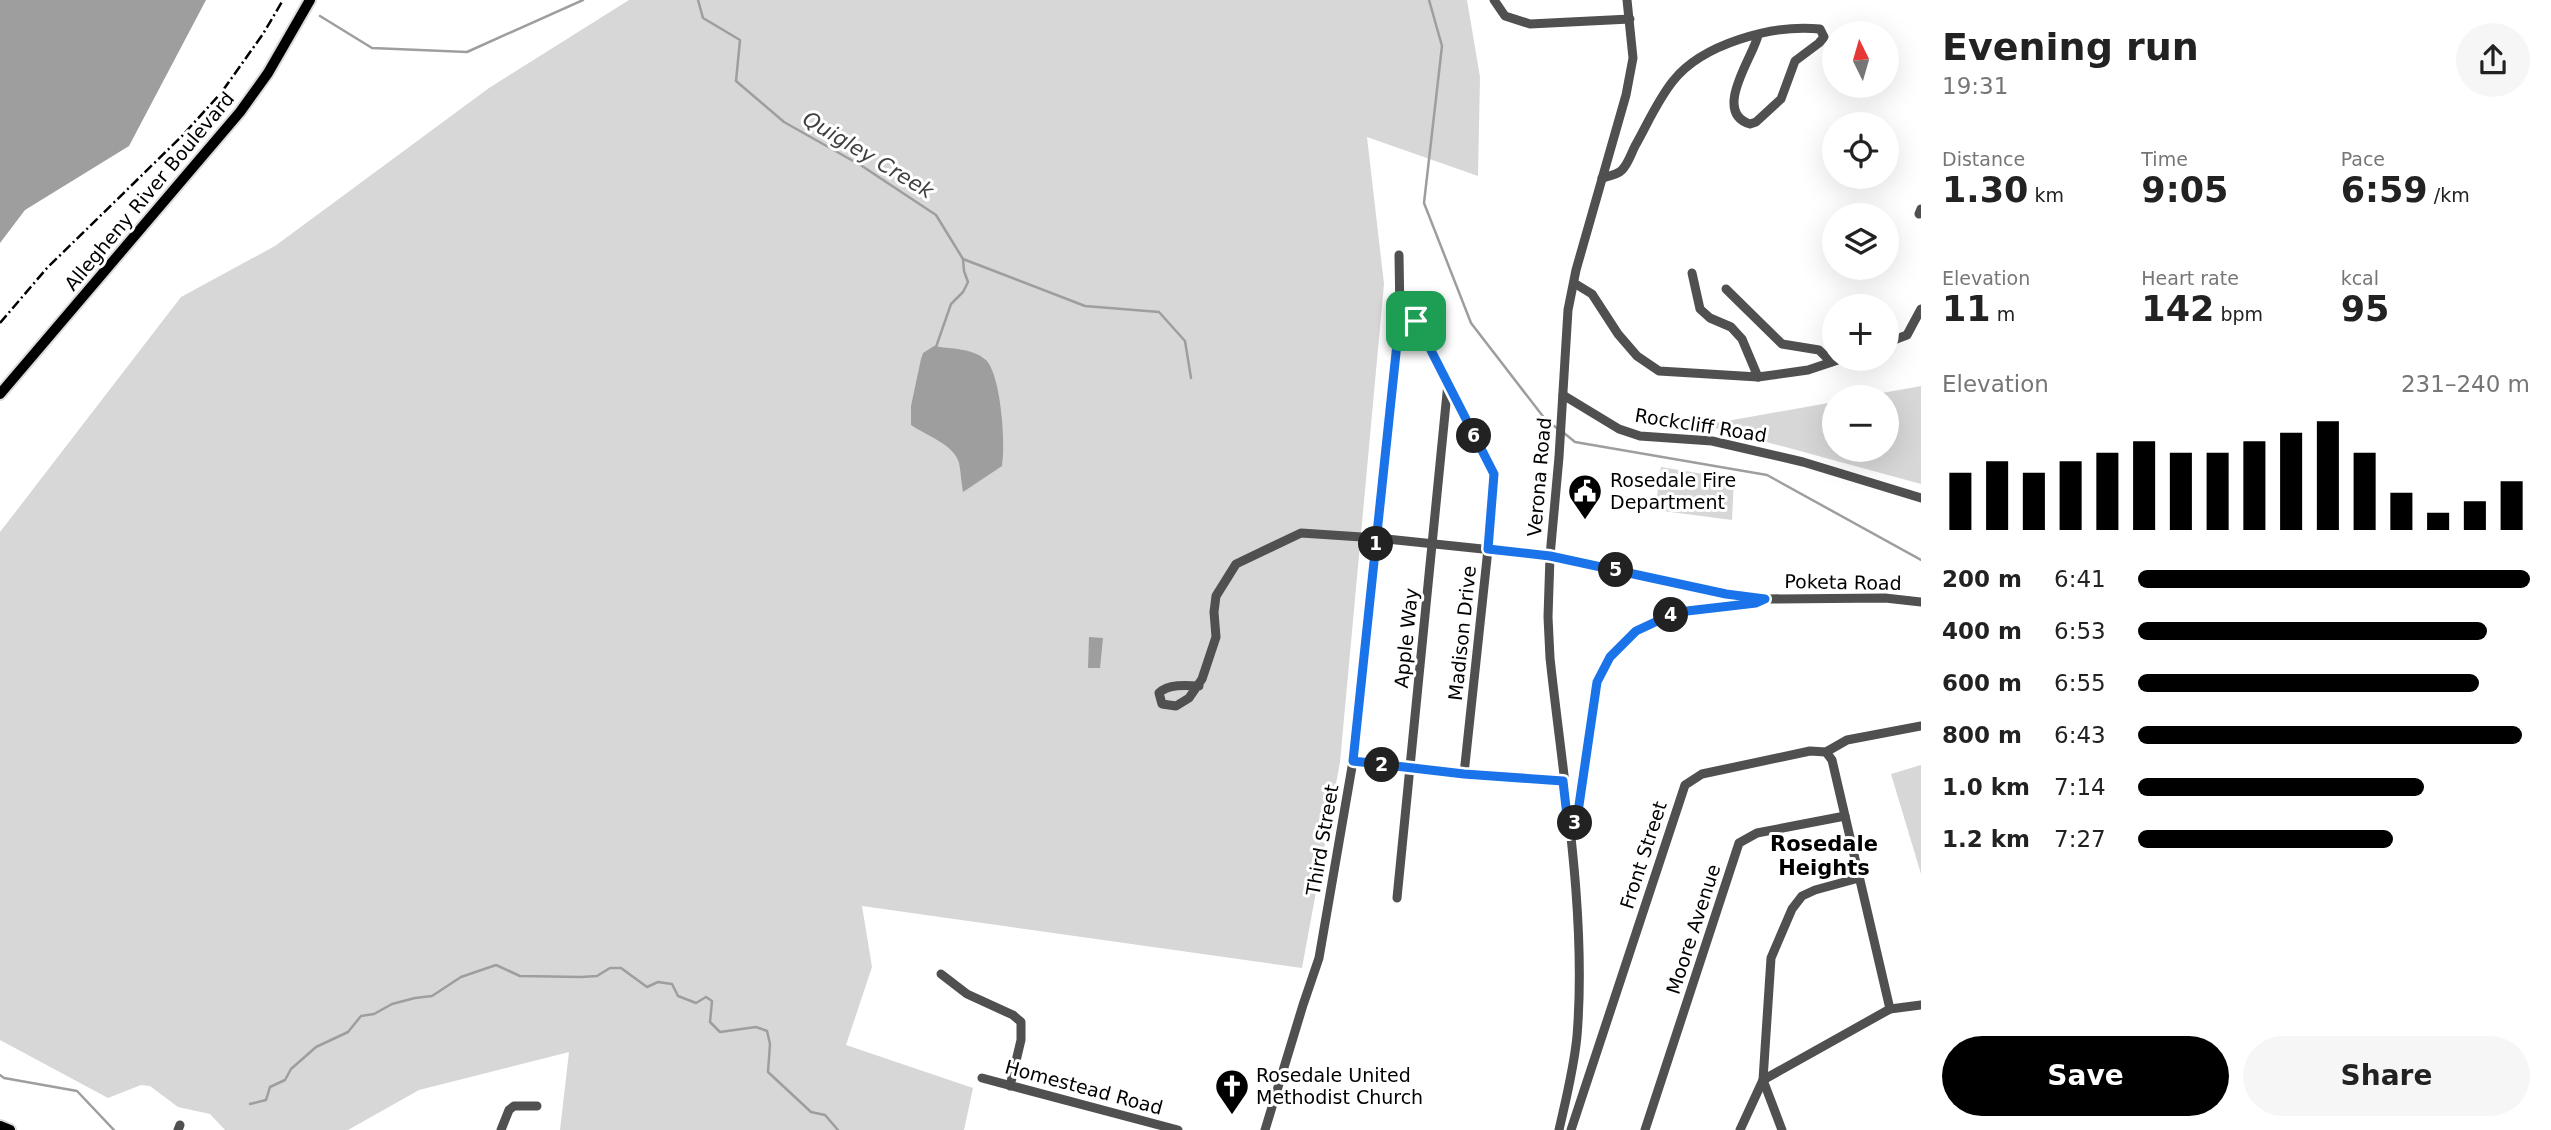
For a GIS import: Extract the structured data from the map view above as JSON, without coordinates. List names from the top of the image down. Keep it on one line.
{"streets":{"main road":["Allegheny River Boulevard"],"street":["Rockcliff Road","Verona Road","Poketa Road","Madison Drive","Apple Way","Third Street","Front Street","Moore Avenue","Homestead Road"]},"crossings":[["Rockcliff Road","Verona Road"],["Verona Road","Poketa Road"],["Poketa Road","Madison Drive"],["Poketa Road","Apple Way"],["Poketa Road","Third Street"],["Madison Drive","Apple Way"],["Madison Drive","Third Street"]],"districts":["Rosedale Heights"],"water":["Quigley Creek"],"places":{"public building":["Rosedale Fire Department"],"church":["Rosedale United Methodist Church"]},"north":"top","page":{"heading":["Evening run","19:31"],"map_buttons":["+","−"],"stats":[["Distance","1.30 km"],["Time","9:05"],["Pace","6:59 /km"],["Elevation","11 m"],["Heart rate","142 bpm"],["kcal","95"]],"chart":["Elevation","231–240 m"],"pins":["6","1","5","4","2","3"],"list":[{"name":"200 m","note":"6:41"},{"name":"400 m","note":"6:53"},{"name":"600 m","note":"6:55"},{"name":"800 m","note":"6:43"},{"name":"1.0 km","note":"7:14"},{"name":"1.2 km","note":"7:27"}],"buttons":["Save","Share"]}}
